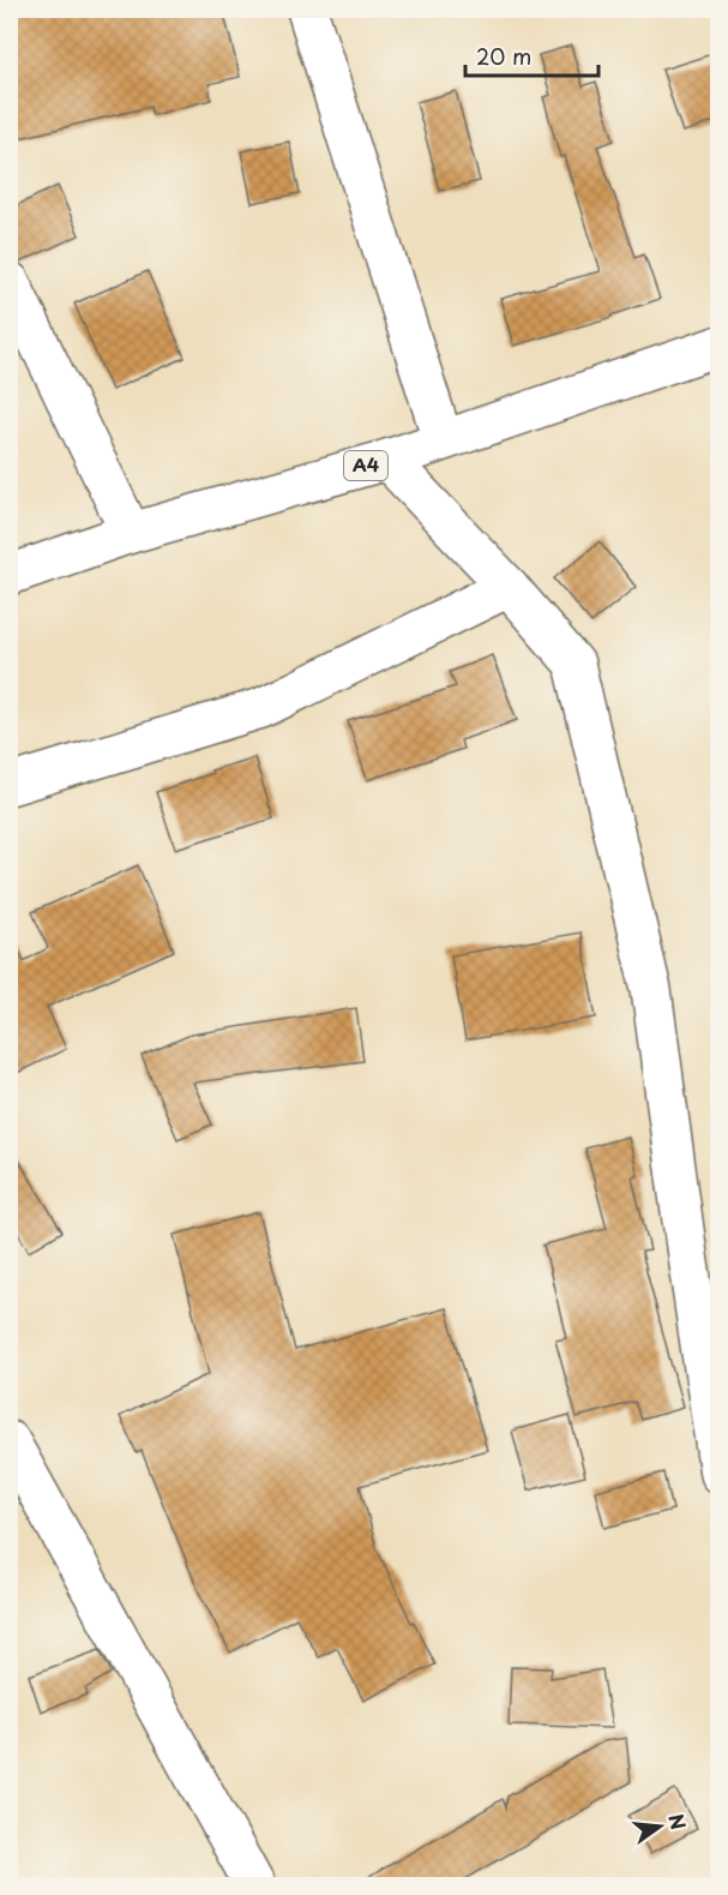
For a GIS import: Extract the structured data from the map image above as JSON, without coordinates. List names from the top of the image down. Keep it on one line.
{"streets":{"main road":["A4"]},"scale_bar":"20 m","north":"right"}
